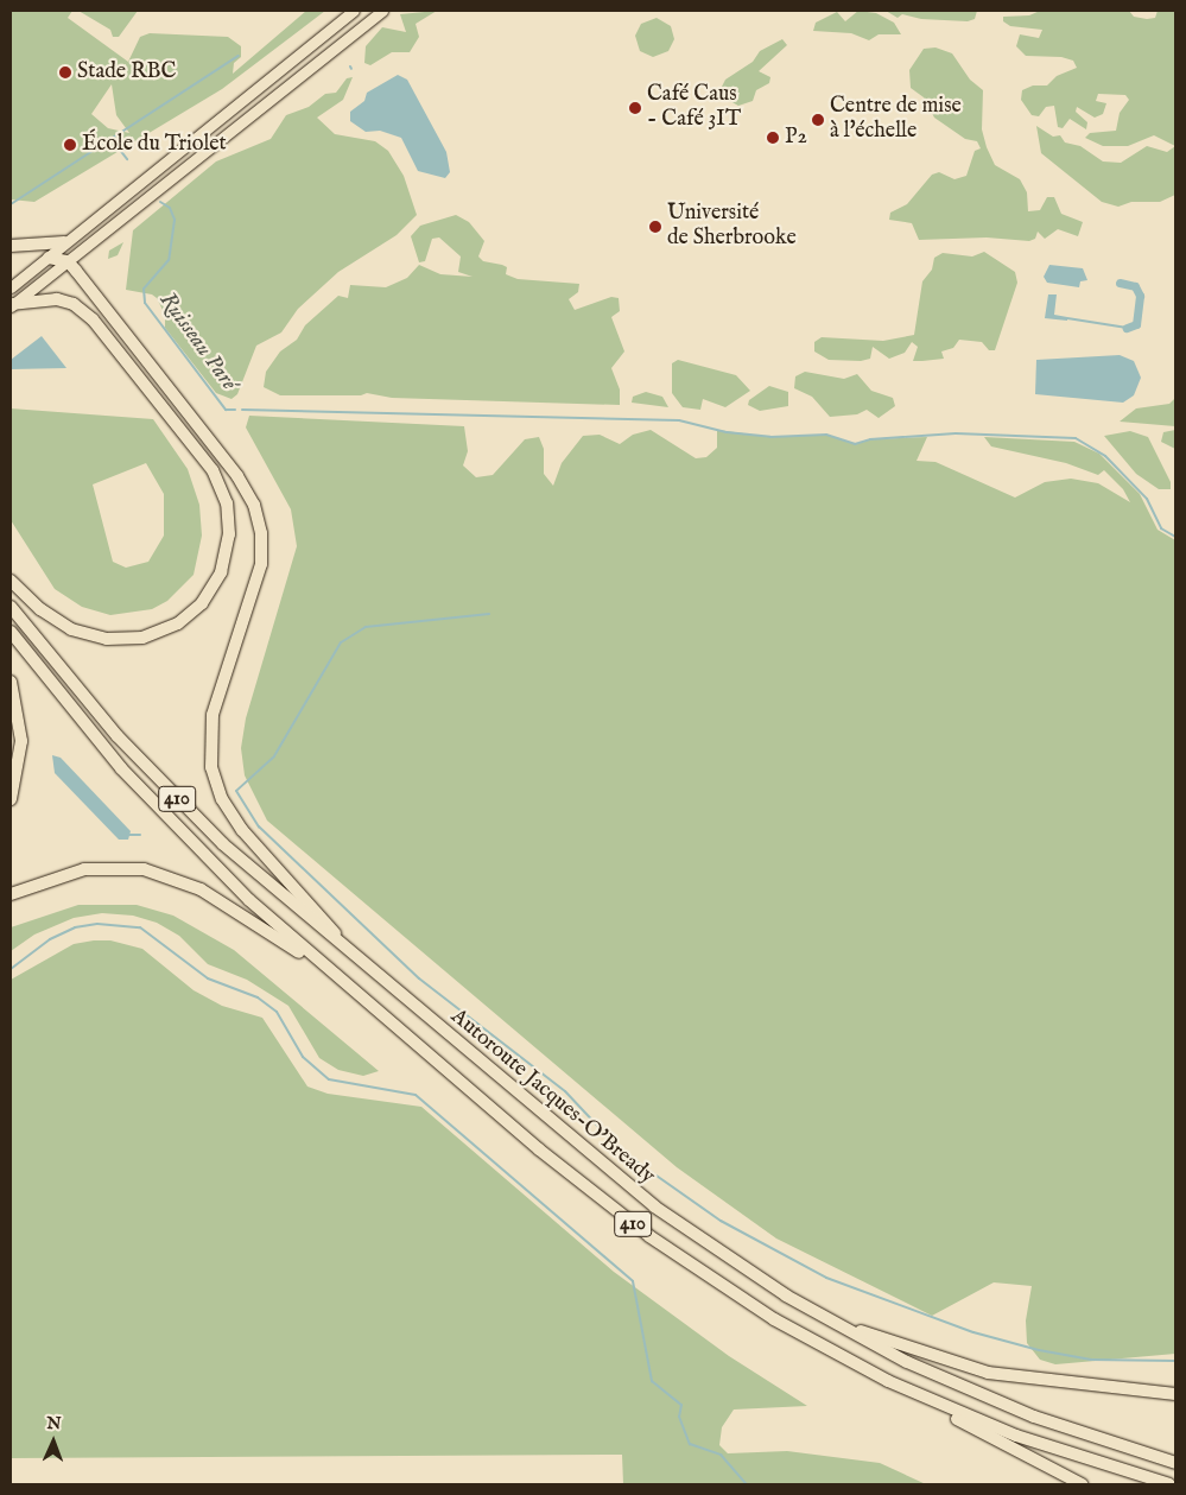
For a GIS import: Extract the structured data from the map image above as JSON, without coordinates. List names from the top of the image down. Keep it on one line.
{"streets":{"highway":["410","Autoroute Jacques-O'Bready"]},"water":["Ruisseau Paré"],"places":["Stade RBC","Café Caus - Café 3IT","Centre de mise à l'échelle","P2","École du Triolet","Université de Sherbrooke"],"north":"top"}
